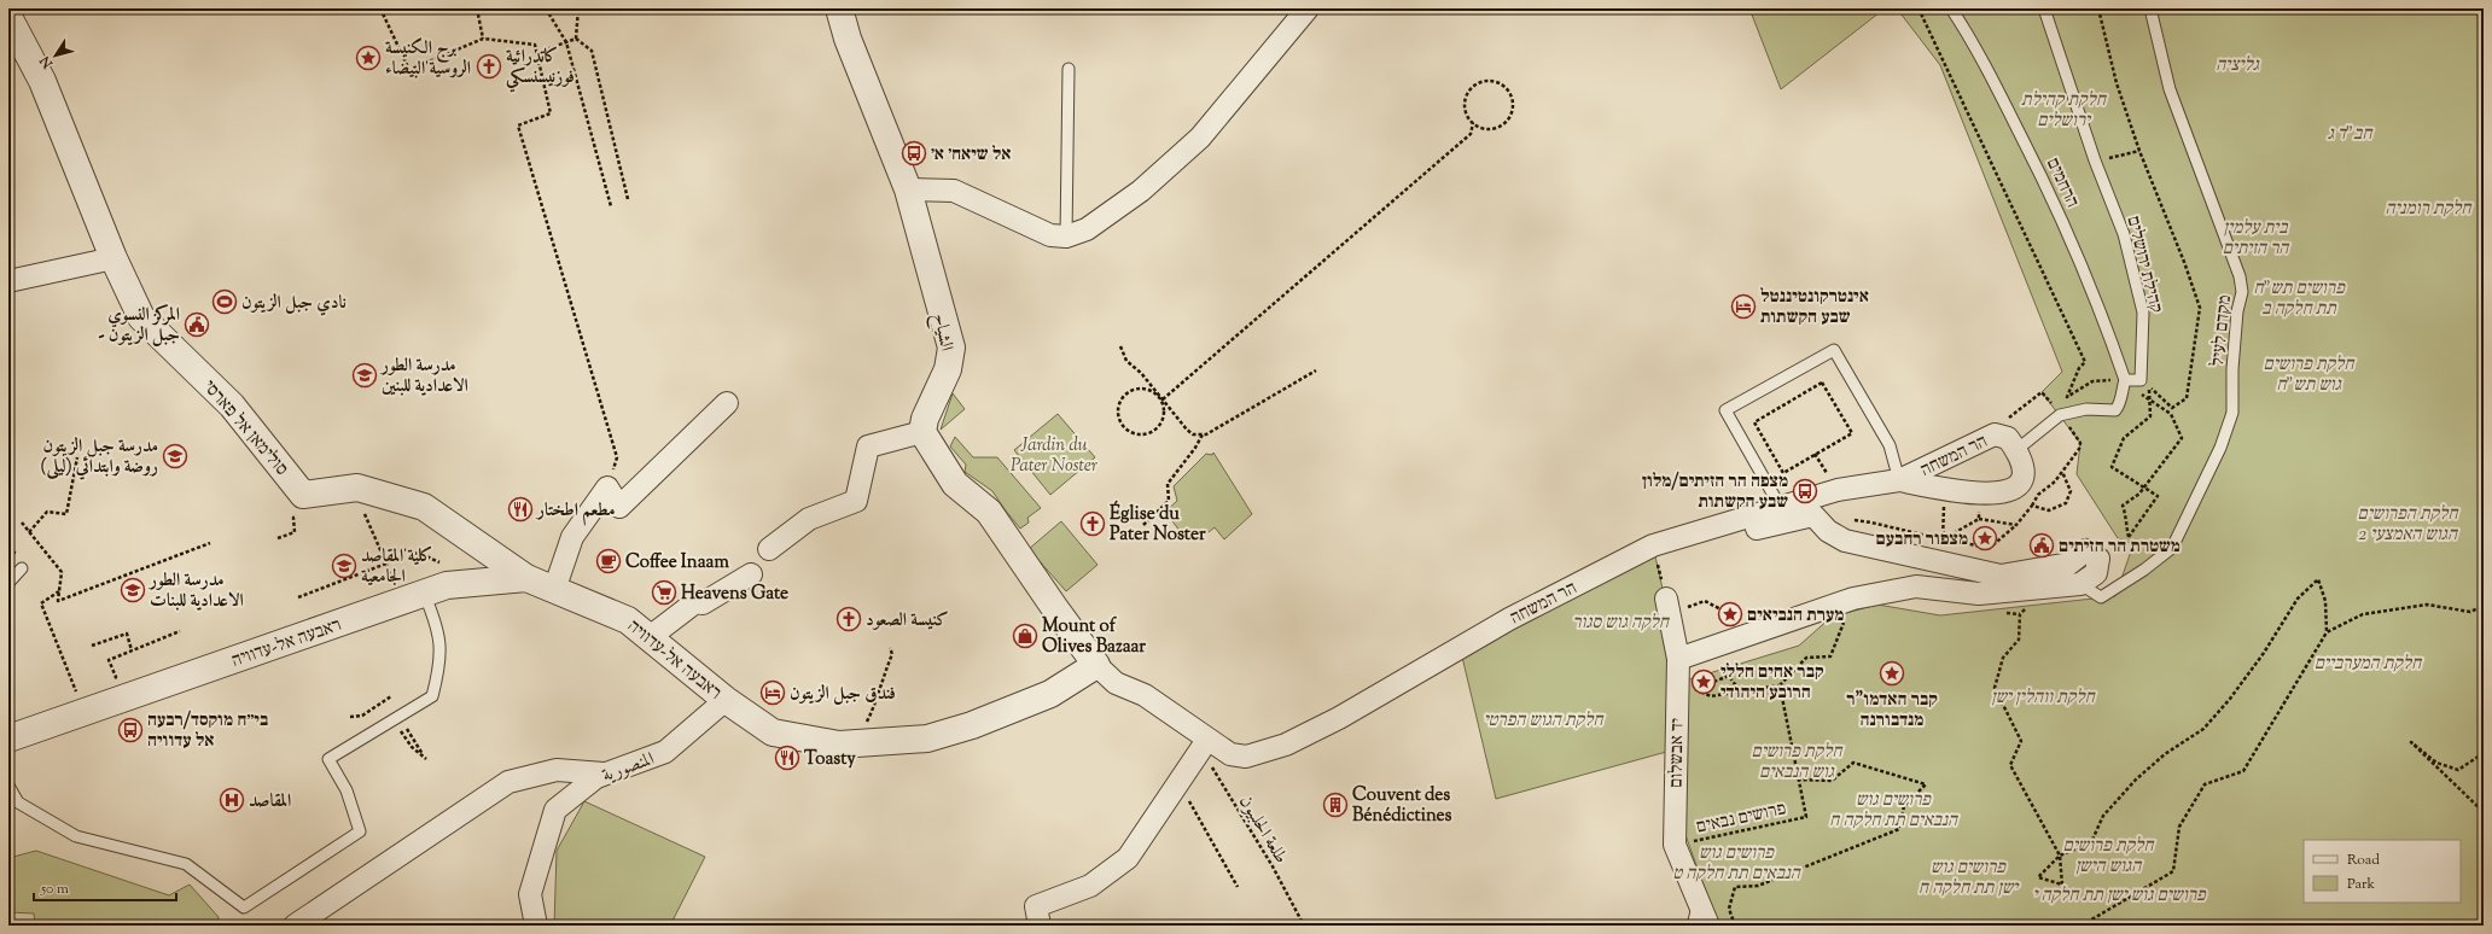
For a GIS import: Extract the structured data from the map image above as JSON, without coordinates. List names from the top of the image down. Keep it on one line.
{"streets":{"street":["الشياح","סולימאן אל פארסי","הר המשחה","ראבעה אל-עדוויה","יד אבשלום","المنصورية"],"lane":["הרחמים","קהילת ירושלים","מקדם לעיל"],"path":["פרושים נבאים","طلعة الحلبيون"]},"crossings":[["הרחמים","קהילת ירושלים"],["סולימאן אל פארסי","ראבעה אל-עדוויה"],["הר המשחה","طلعة الحلبيون"],["ראבעה אל-עדוויה","المنصورية"],["יד אבשלום","פרושים נבאים"]],"parks":["גליציה","חלקת קהילת ירושלים","חב\"ד ג","חלקת רומניה","בית עלמין הר הזיתים","פרושים תש\"ח תת חלקה ב","חלקת פרושים גוש תש\"ח","Jardin du Pater Noster","חלקת הפרושים הגוש האמצעי 2","חלקה גוש סגור","חלקת המערביים","חלקת ווהלין ישן","חלקת הגוש הפרטי","חלקת פרושים גוש הנבאים","פרושים גוש הנבאים תת חלקה ח","חלקת פרושים הגוש הישן","פרושים גוש הנבאים תת חלקה ט","פרושים גוש ישן תת חלקה ח","פרושים גוש ישן תת חלקה י"],"places":{"place":["برج الكنيسة الروسية البيضاء","מצפור רחבעם","מערת הנביאים","קבר האדמו\"ר מנדבורנה","קבר אחים חללי הרובע היהודי"],"church":["كاتدرائية فوزنيسنسكي","Église du Pater Noster","كنيسة الصعود"],"bus stop":["אל שיאח׳ א׳","מצפה הר הזיתים/מלון שבע הקשתות","בי״ח מוקסד/רבעה אל עדוויה"],"sports":["نادي جبل الزيتون"],"hotel":["אינטרקונטיננטל שבע הקשתות","فندق جبل الزيتون"],"public building":["المركز النسوي - جبل الزيتون","משטרת הר הזיתים"],"school or university":["مدرسة الطور الاعدادية للبنين","مدرسة جبل الزيتون (ليلى) روضة وابتدائي","كلية المقاصد الجامعية","مدرسة الطور الاعدادية للبنات"],"restaurant":["مطعم اطختار","Toasty"],"cafe":["Coffee Inaam"],"supermarket":["Heavens Gate"],"shop":["Mount of Olives Bazaar"],"hospital":["المقاصد"],"building":["Couvent des Bénédictines"]},"legend":["Road","Park"],"scale_bar":"50 m","north":"bottom left"}
